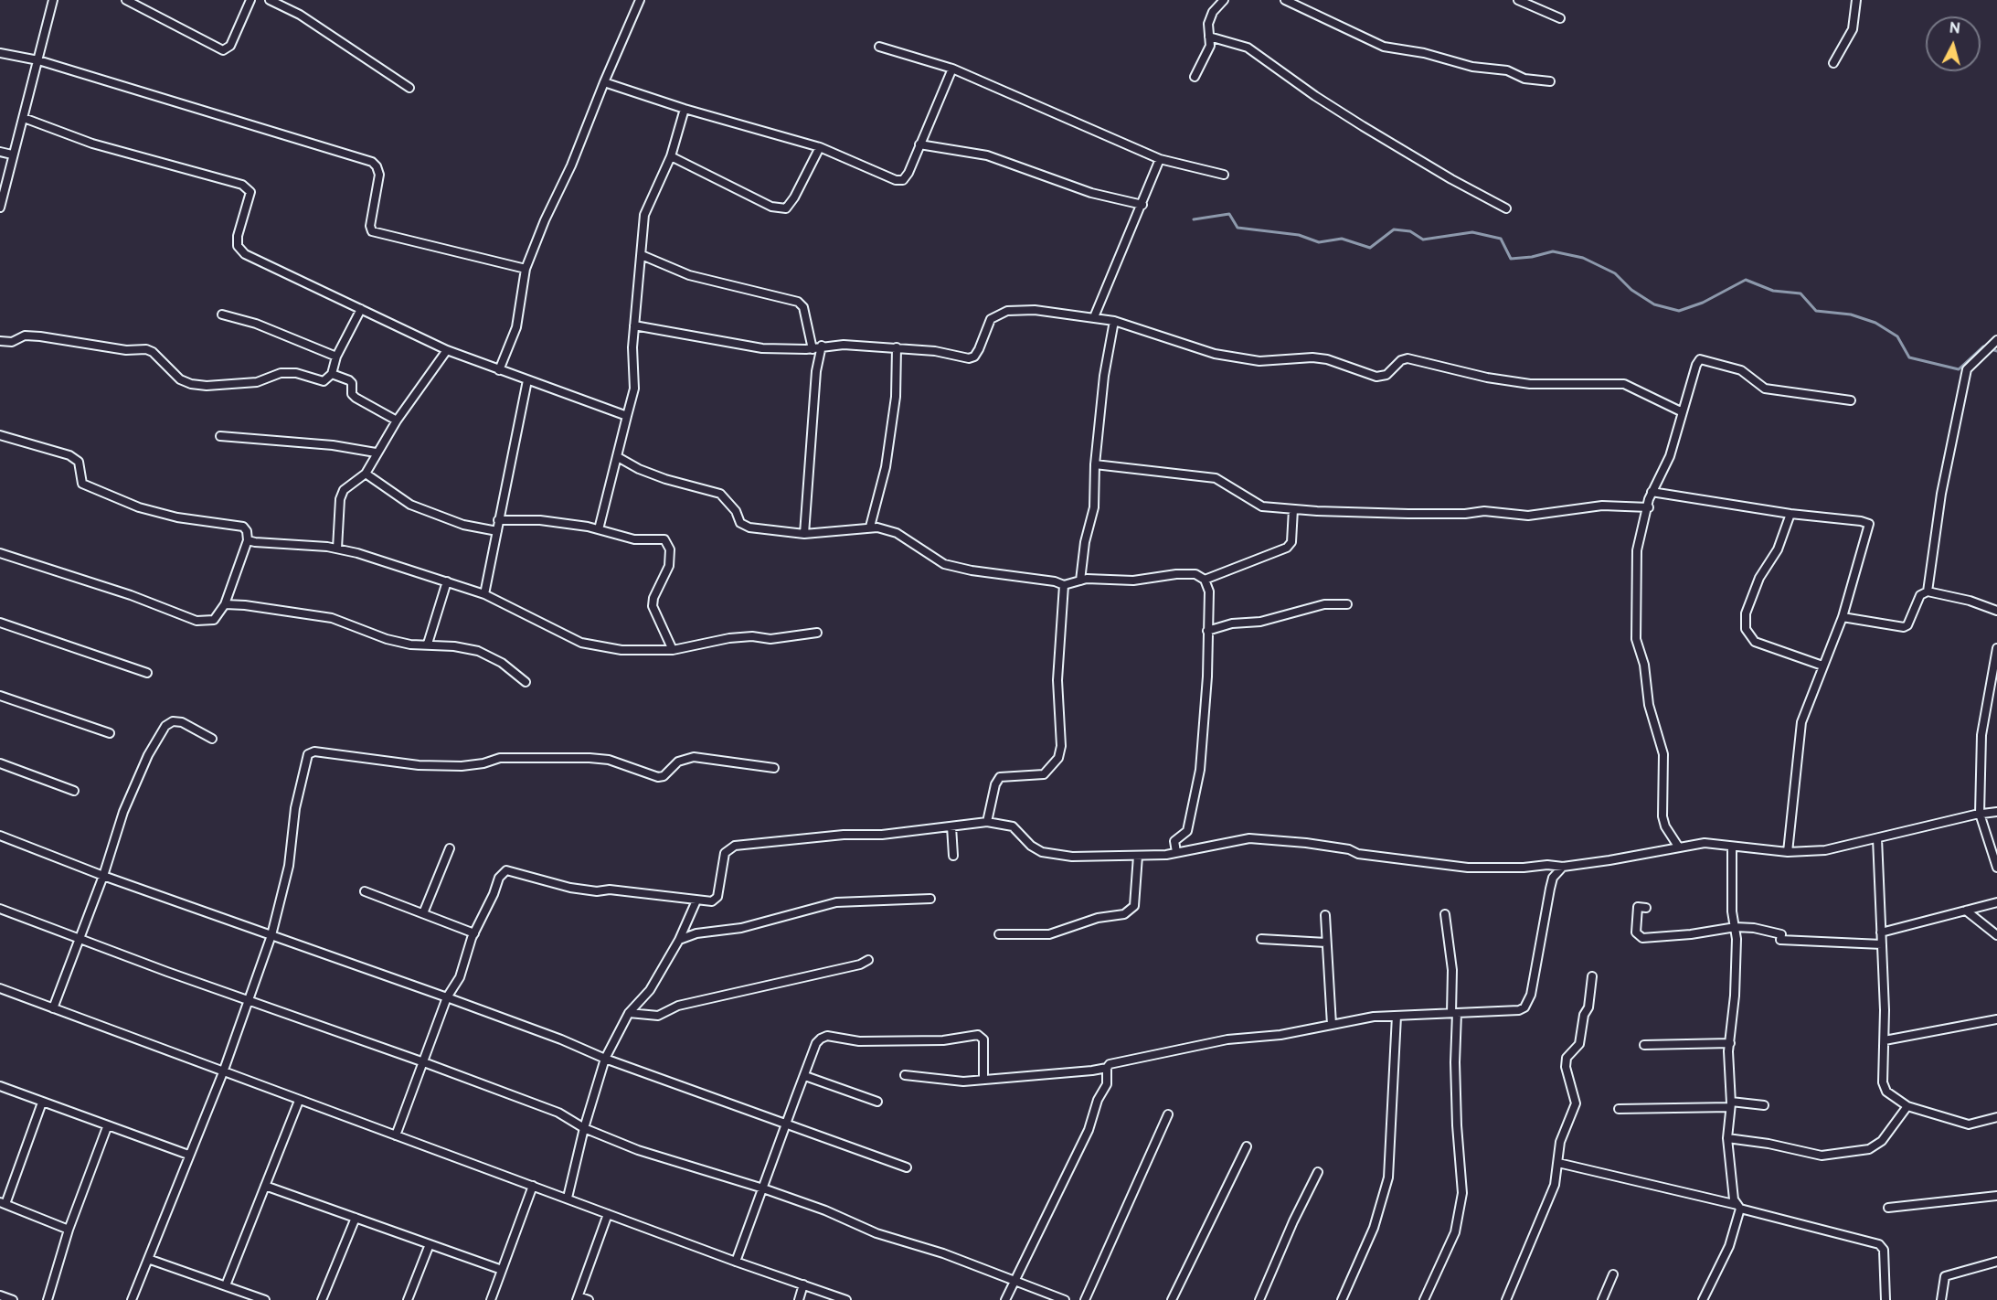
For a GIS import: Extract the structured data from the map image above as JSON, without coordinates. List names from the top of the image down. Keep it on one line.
{"north":"top"}
